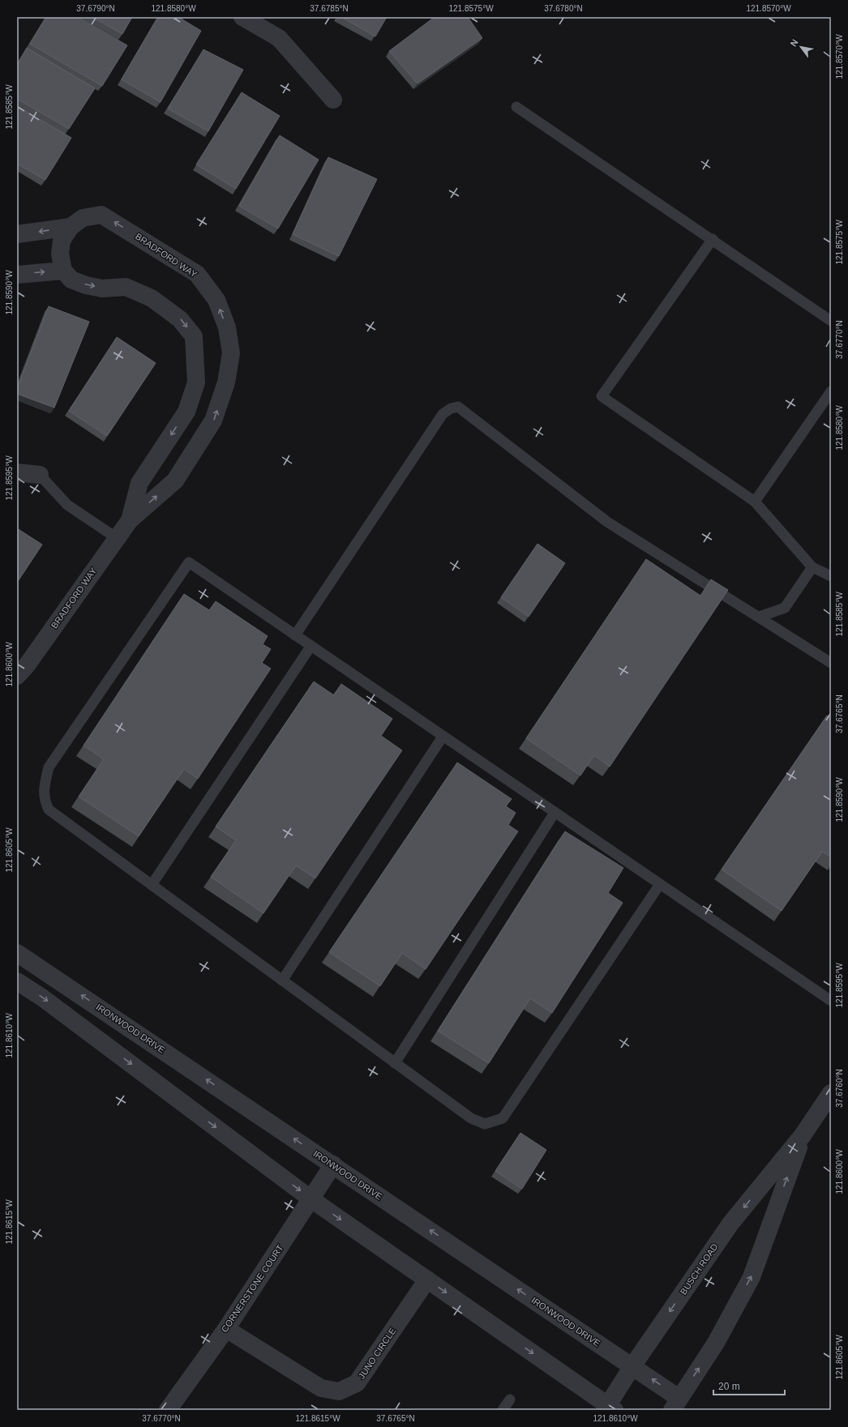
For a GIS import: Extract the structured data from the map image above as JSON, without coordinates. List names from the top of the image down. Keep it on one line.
{"streets":{"street":["BRADFORD WAY","IRONWOOD DRIVE","BUSCH ROAD","CORNERSTONE COURT","JUNO CIRCLE"]},"crossings":[["IRONWOOD DRIVE","BUSCH ROAD"],["IRONWOOD DRIVE","CORNERSTONE COURT"],["CORNERSTONE COURT","JUNO CIRCLE"]],"scale_bar":"20 m","north":"top left","coordinates":["37.6790°N","121.8580°W","37.6785°N","121.8575°W","37.6780°N","121.8570°W","121.8585°W","121.8590°W","37.6770°N","121.8595°W","121.8600°W","37.6765°N","121.8605°W","121.8610°W","37.6760°N","121.8615°W"]}
